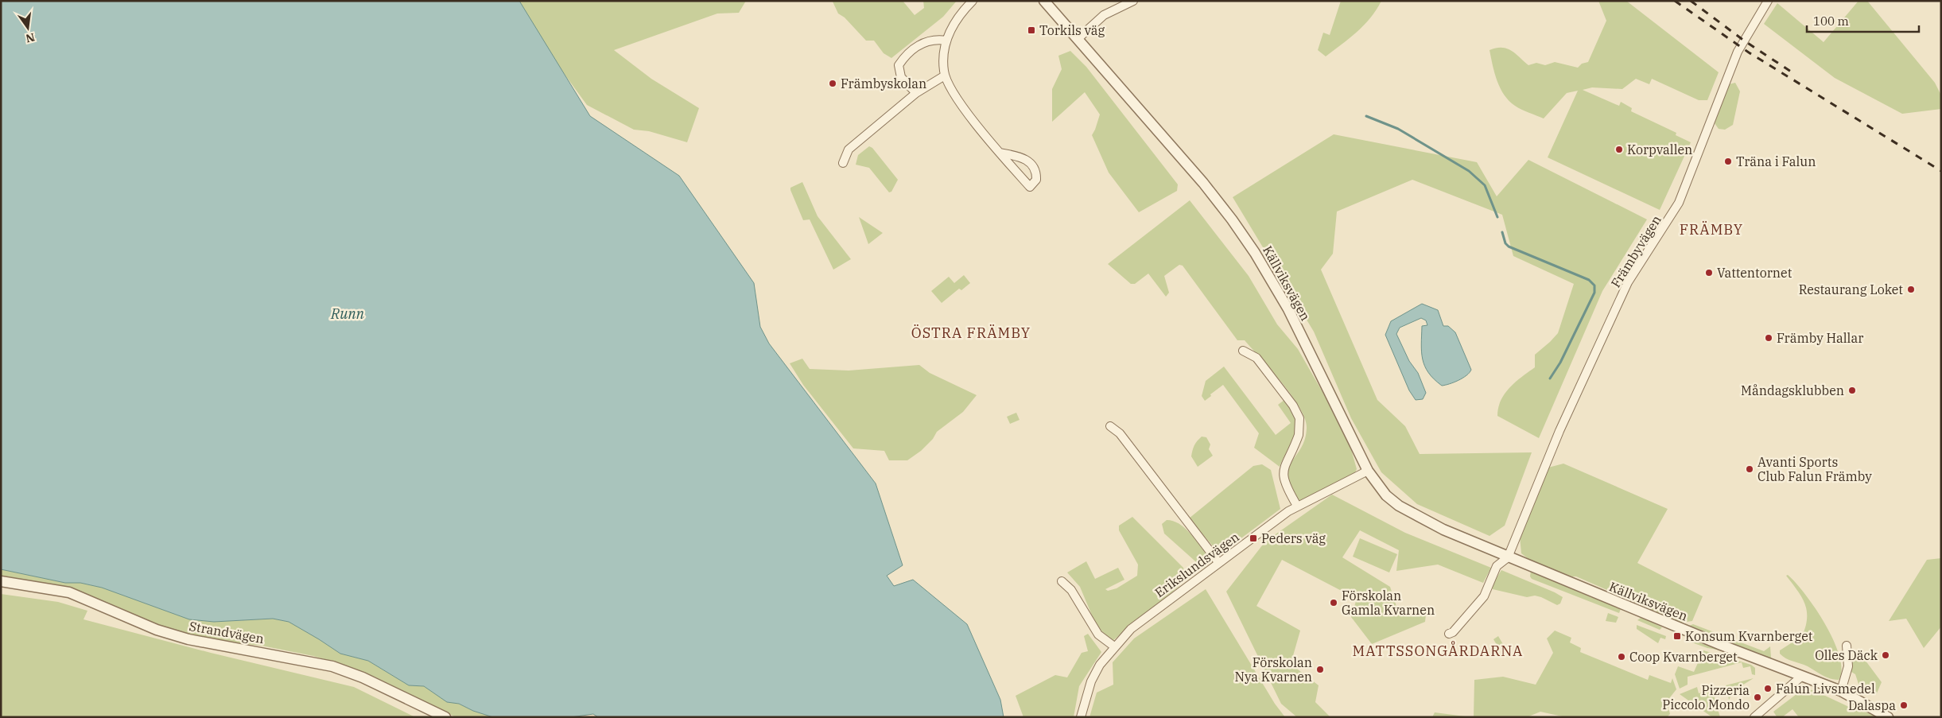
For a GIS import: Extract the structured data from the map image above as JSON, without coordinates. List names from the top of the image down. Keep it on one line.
{"streets":{"street":["Främbyvägen","Källviksvägen","Erikslundsvägen","Strandvägen"]},"crossings":[["Främbyvägen","Källviksvägen"],["Källviksvägen","Erikslundsvägen"]],"districts":["FRÄMBY","ÖSTRA FRÄMBY","MATTSSONGÅRDARNA"],"water":["Runn"],"places":{"transit":["Torkils väg","Peders väg","Konsum Kvarnberget"],"other":["Främbyskolan","Korpvallen","Träna i Falun","Vattentornet","Restaurang Loket","Främby Hallar","Måndagsklubben","Avanti Sports Club Falun Främby","Förskolan Gamla Kvarnen","Olles Däck","Coop Kvarnberget","Förskolan Nya Kvarnen","Falun Livsmedel","Pizzeria Piccolo Mondo","Dalaspa"]},"scale_bar":"100 m","north":"bottom"}
